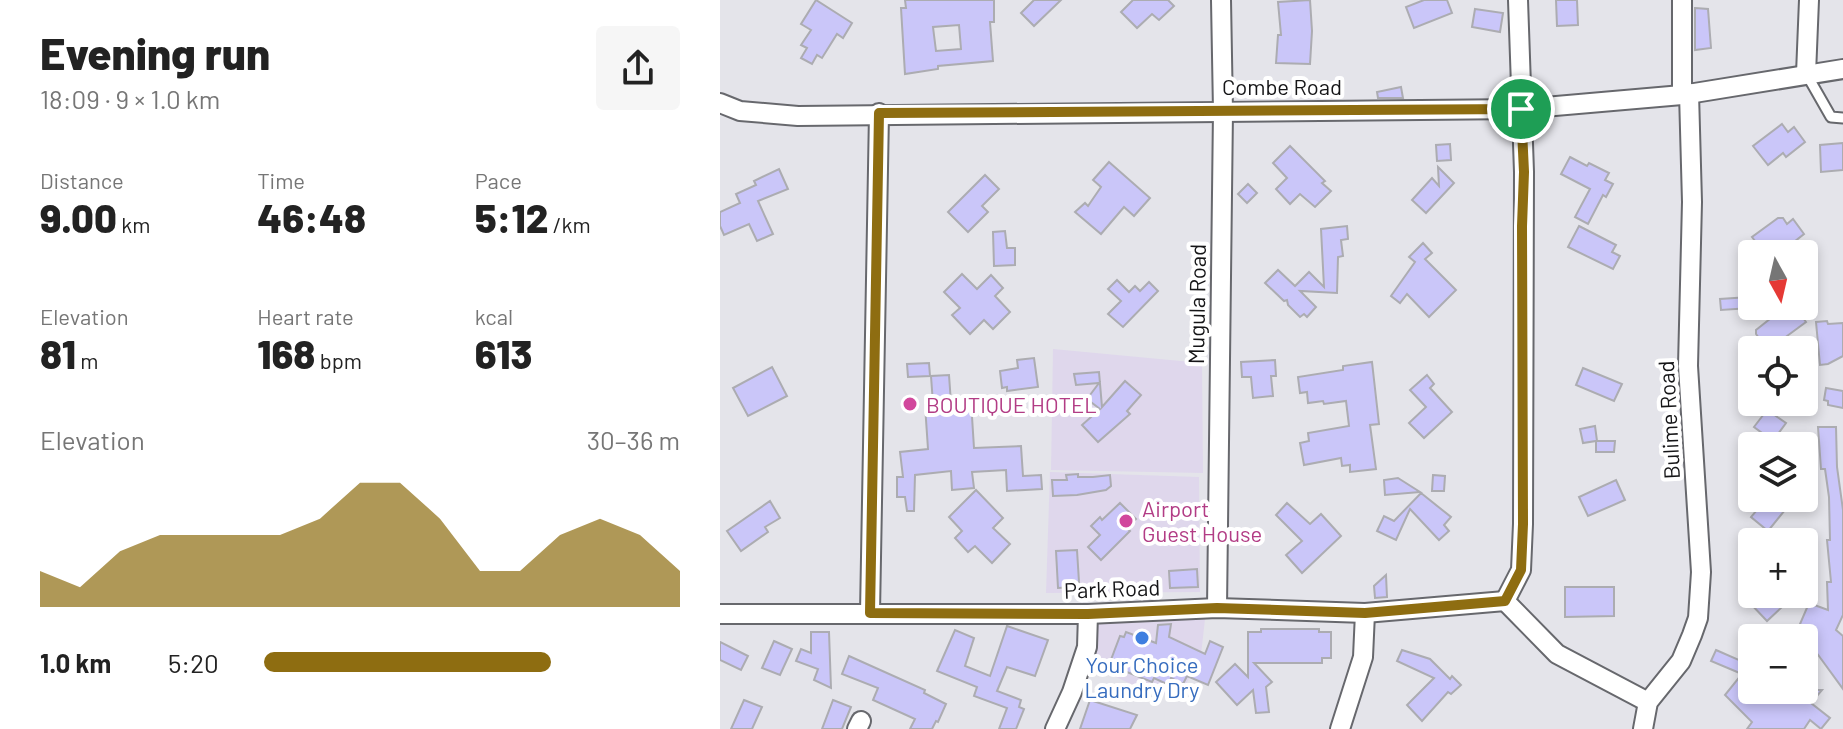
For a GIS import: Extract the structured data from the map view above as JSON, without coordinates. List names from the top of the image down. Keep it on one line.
{"streets":{"street":["Combe Road","Mugula Road","Bulime Road","Park Road"]},"crossings":[["Combe Road","Mugula Road"],["Combe Road","Bulime Road"],["Mugula Road","Park Road"]],"places":["BOUTIQUE HOTEL","Airport Guest House","Your Choice Laundry Dry"],"north":"bottom","page":{"heading":["Evening run","18:09 · 9 × 1.0 km"],"stats":[["Distance","9.00 km"],["Time","46:48"],["Pace","5:12 /km"],["Elevation","81 m"],["Heart rate","168 bpm"],["kcal","613"]],"map_buttons":["+","−"],"chart":["Elevation","30–36 m"],"list":[{"name":"1.0 km","note":"5:20"}]}}
